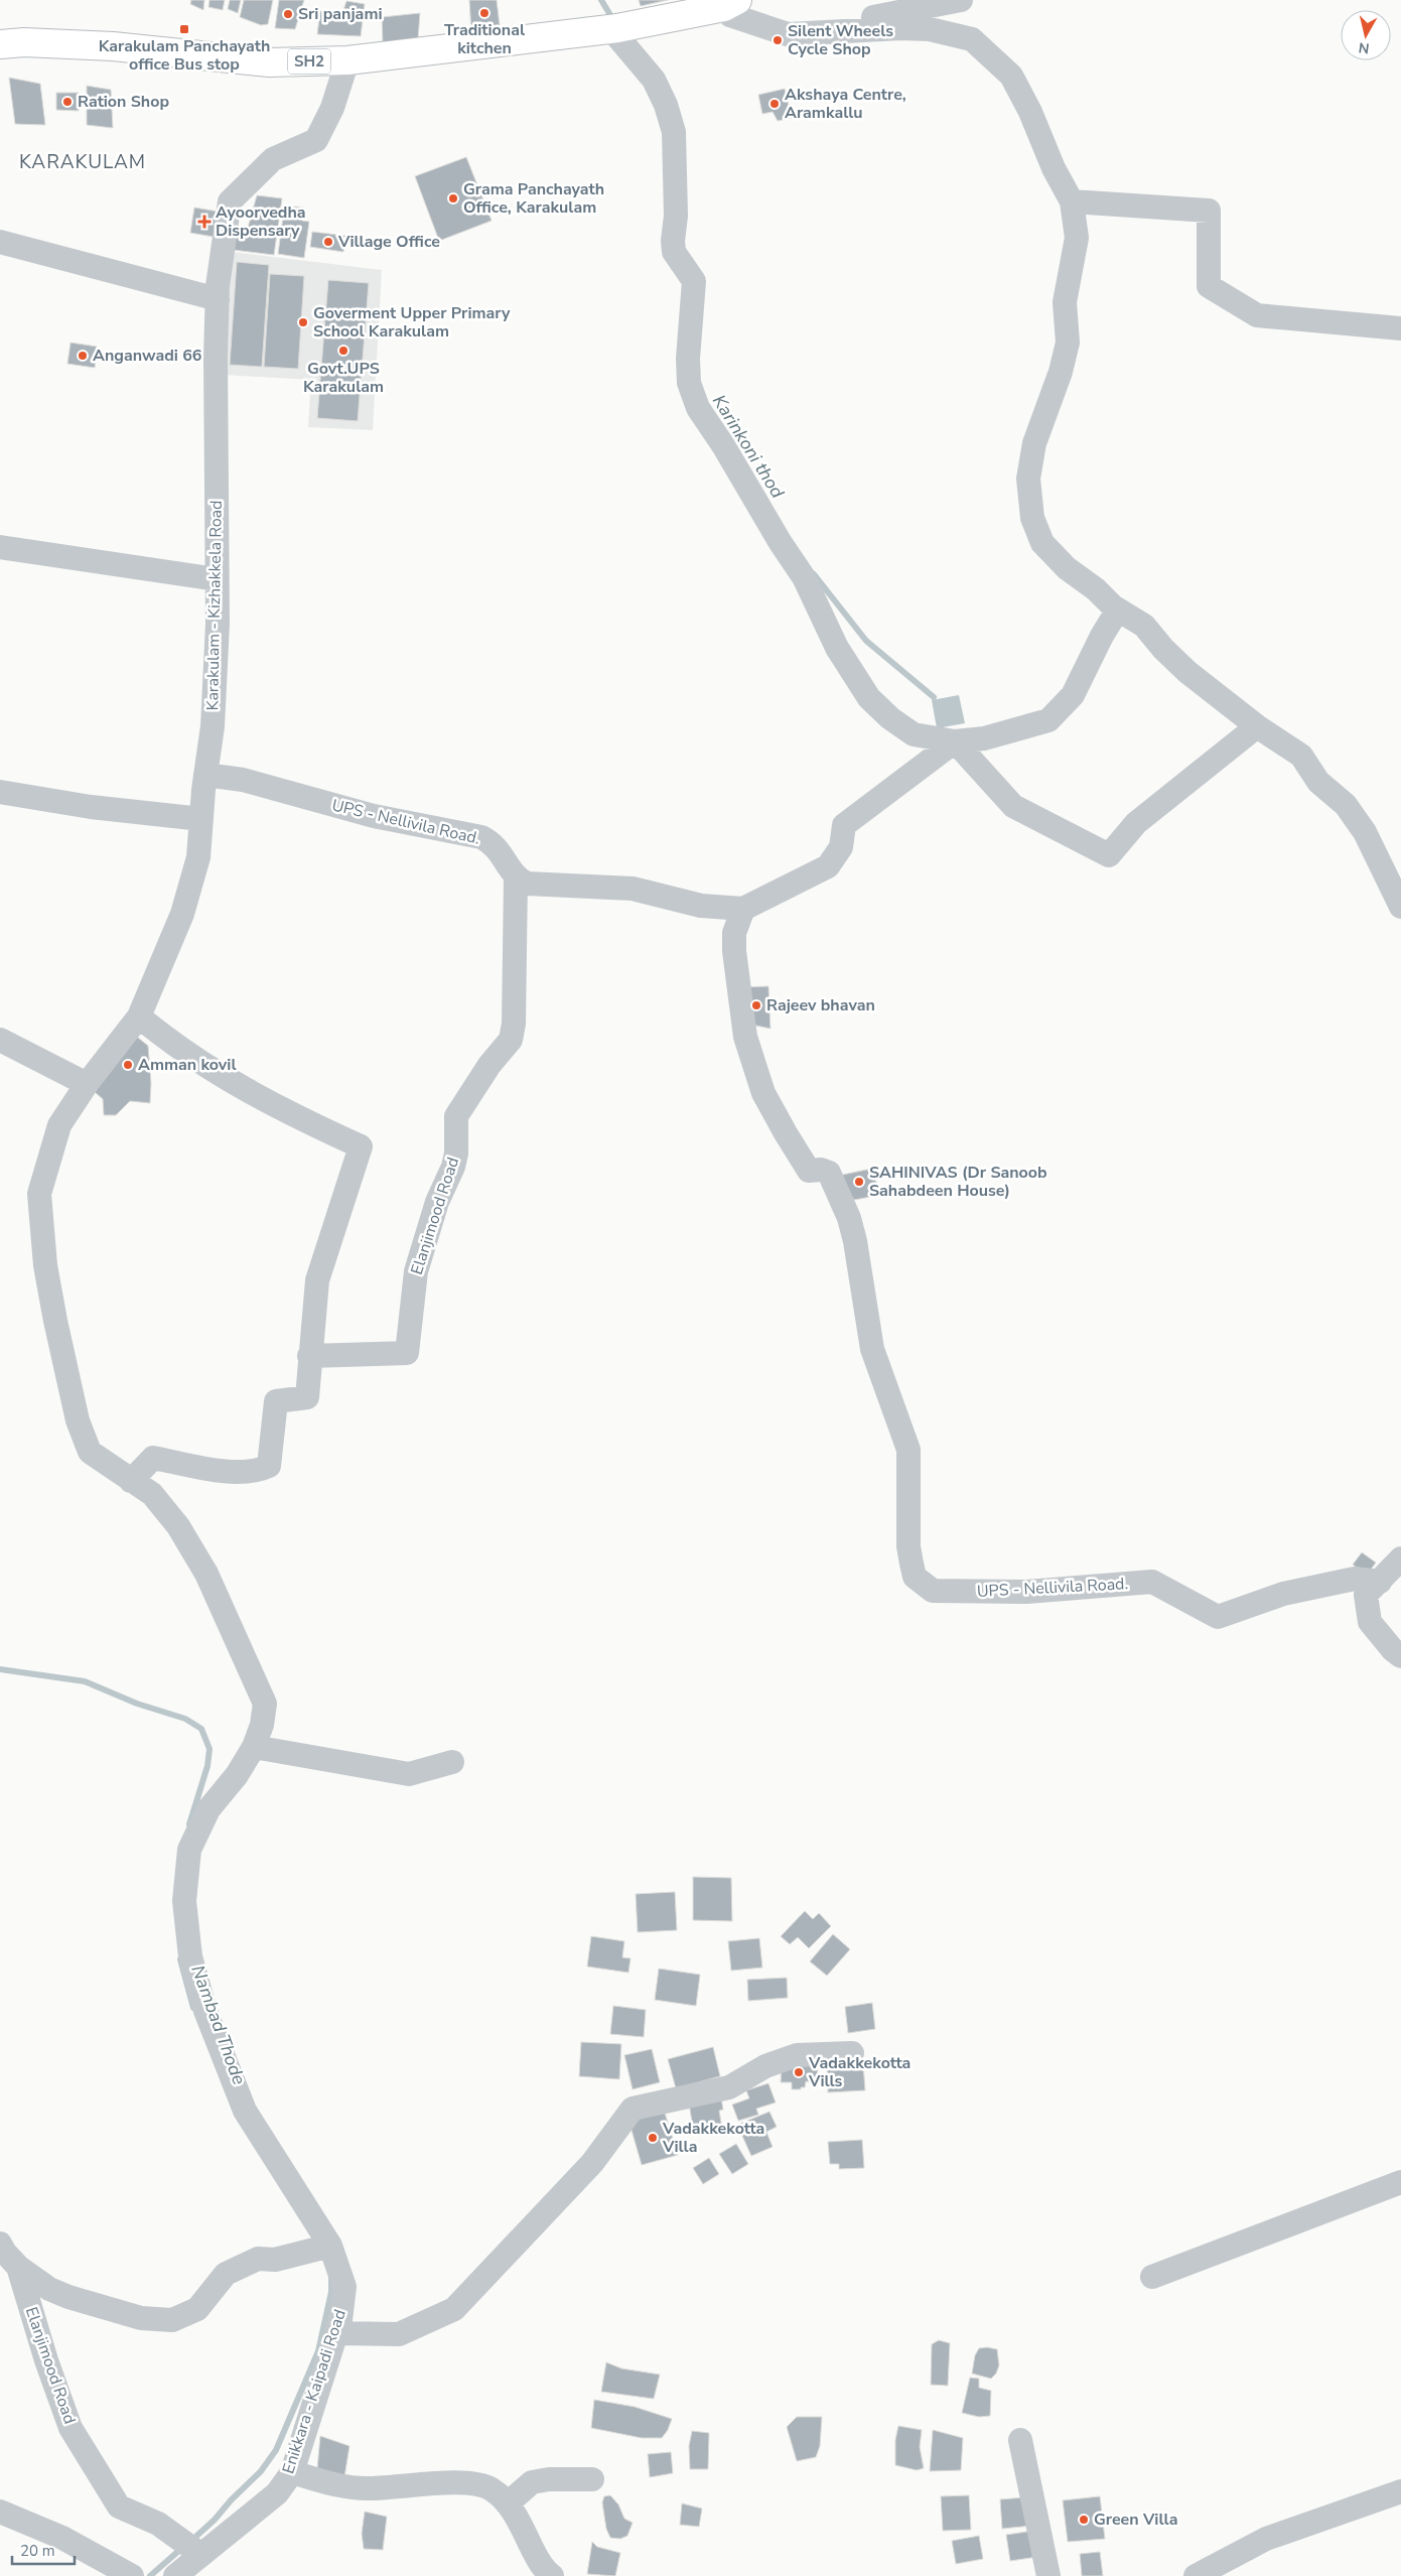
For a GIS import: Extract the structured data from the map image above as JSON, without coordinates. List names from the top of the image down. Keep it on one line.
{"streets":{"main road":["SH2"],"street":["Karakulam - Kizhakkela Road","UPS - Nellivila Road.","Elanjimood Road","Enikkara - Kaipadi Road"]},"crossings":[["SH2","Karakulam - Kizhakkela Road"],["Karakulam - Kizhakkela Road","UPS - Nellivila Road."],["Karakulam - Kizhakkela Road","Enikkara - Kaipadi Road"],["UPS - Nellivila Road.","Elanjimood Road"],["Elanjimood Road","Enikkara - Kaipadi Road"]],"districts":["KARAKULAM"],"water":["Karinkoni thod","Nambad Thode"],"places":{"other":["Traditional kitchen","Sri panjami","Silent Wheels Cycle Shop","Ration Shop","Akshaya Centre, Aramkallu","Grama Panchayath Office, Karakulam","Village Office","Goverment Upper Primary School Karakulam","Govt.UPS Karakulam","Anganwadi 66","Rajeev bhavan","Amman kovil","SAHINIVAS (Dr Sanoob Sahabdeen House)","Vadakkekotta Vills","Vadakkekotta Villa","Green Villa"],"transit":["Karakulam Panchayath office Bus stop"],"health":["Ayoorvedha Dispensary"]},"scale_bar":"20 m","north":"bottom"}
